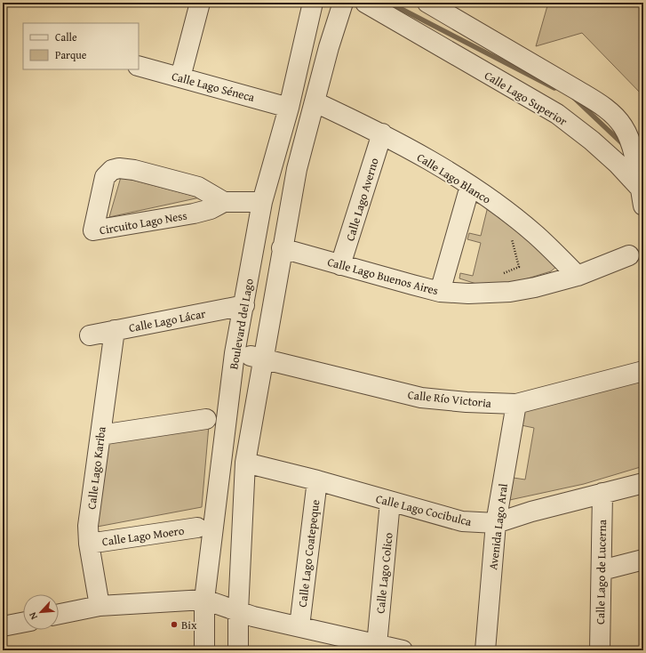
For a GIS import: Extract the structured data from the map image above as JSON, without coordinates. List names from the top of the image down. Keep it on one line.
{"streets":{"street":["Calle Lago Séneca","Calle Lago Superior","Calle Lago Blanco","Calle Lago Averno","Circuito Lago Ness","Calle Lago Buenos Aires","Calle Lago Lácar","Boulevard del Lago","Calle Río Victoria","Calle Lago Kariba","Calle Lago Cocibulca","Avenida Lago Aral","Calle Lago Moero","Calle Lago Coatepeque","Calle Lago de Lucerna","Calle Lago Colico"]},"crossings":[["Calle Lago Séneca","Boulevard del Lago"],["Calle Lago Blanco","Calle Lago Averno"],["Calle Lago Blanco","Calle Lago Buenos Aires"],["Calle Lago Averno","Calle Lago Buenos Aires"],["Circuito Lago Ness","Boulevard del Lago"],["Calle Lago Lácar","Boulevard del Lago"],["Calle Lago Lácar","Calle Lago Kariba"],["Boulevard del Lago","Calle Río Victoria"],["Calle Río Victoria","Avenida Lago Aral"],["Calle Lago Kariba","Calle Lago Moero"],["Calle Lago Cocibulca","Avenida Lago Aral"],["Calle Lago Cocibulca","Calle Lago Coatepeque"],["Calle Lago Cocibulca","Calle Lago de Lucerna"],["Calle Lago Cocibulca","Calle Lago Colico"]],"places":["Bix"],"legend":["Calle","Parque"],"north":"bottom left"}
